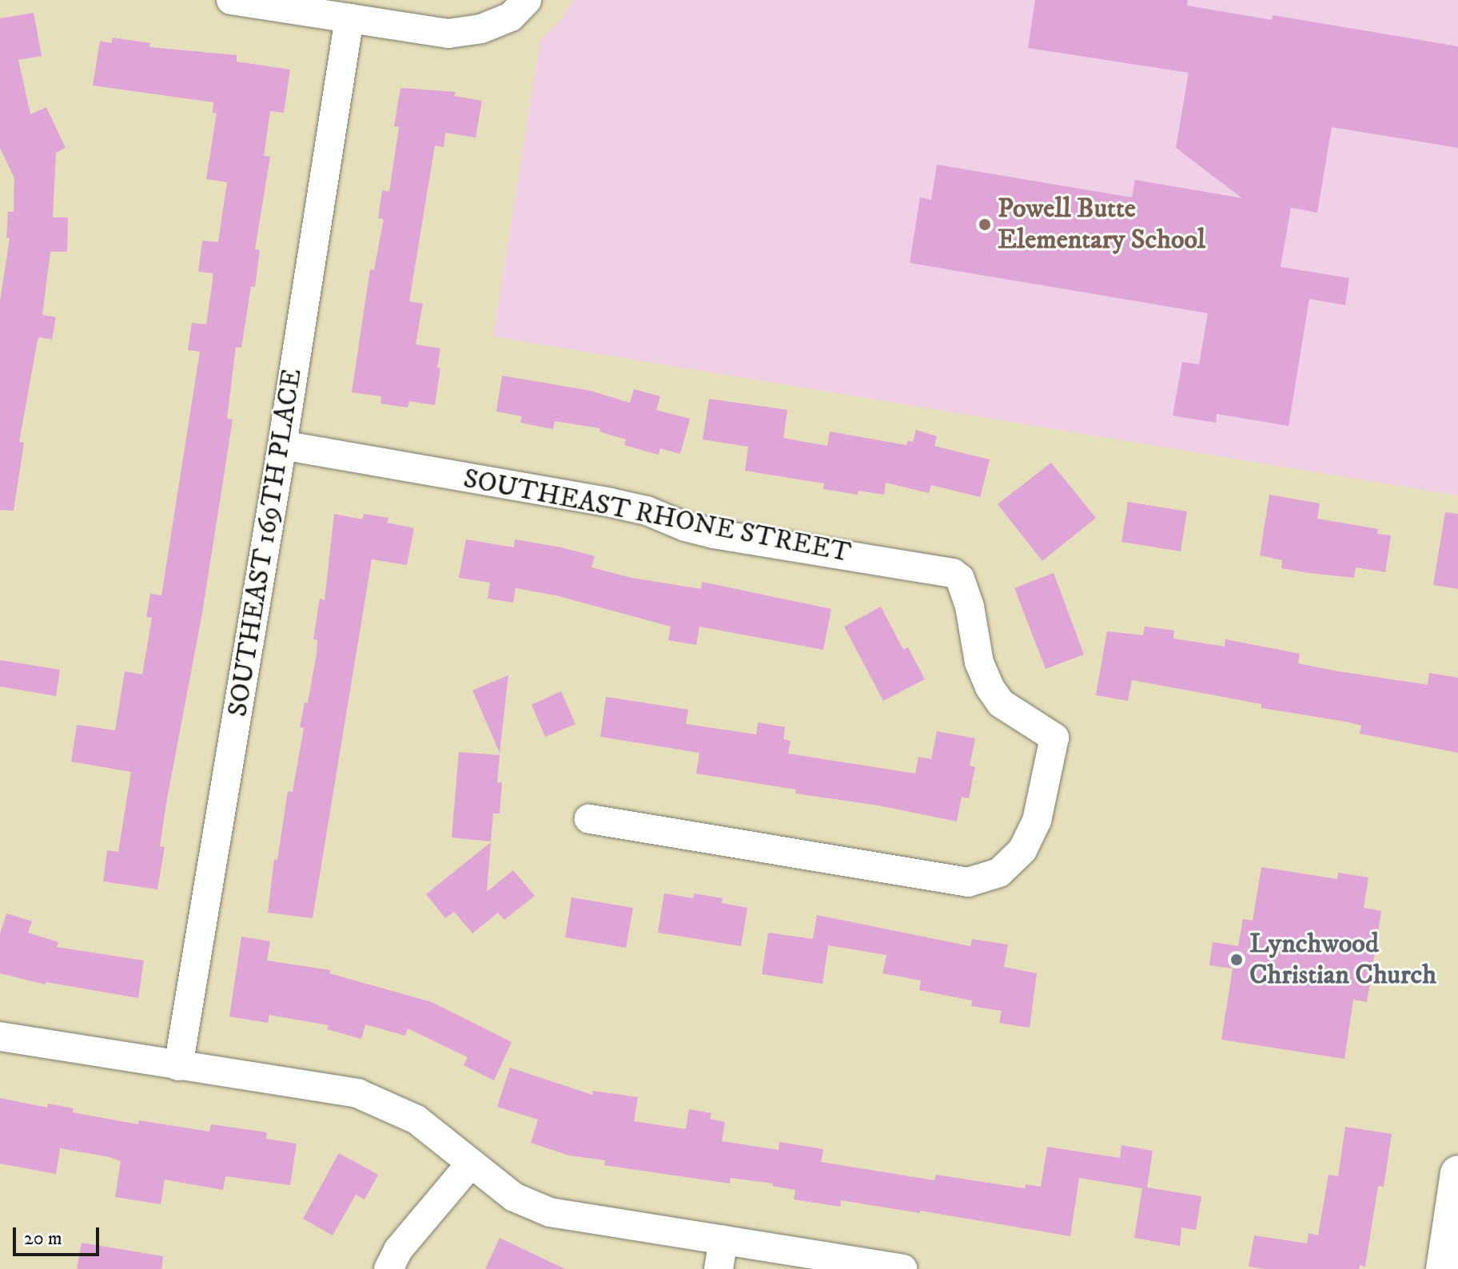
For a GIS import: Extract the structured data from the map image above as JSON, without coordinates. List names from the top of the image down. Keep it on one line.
{"streets":{"street":["SOUTHEAST RHONE STREET","SOUTHEAST 169TH PLACE"]},"crossings":[["SOUTHEAST RHONE STREET","SOUTHEAST 169TH PLACE"]],"places":["Powell Butte Elementary School","Lynchwood Christian Church"],"scale_bar":"20 m"}
